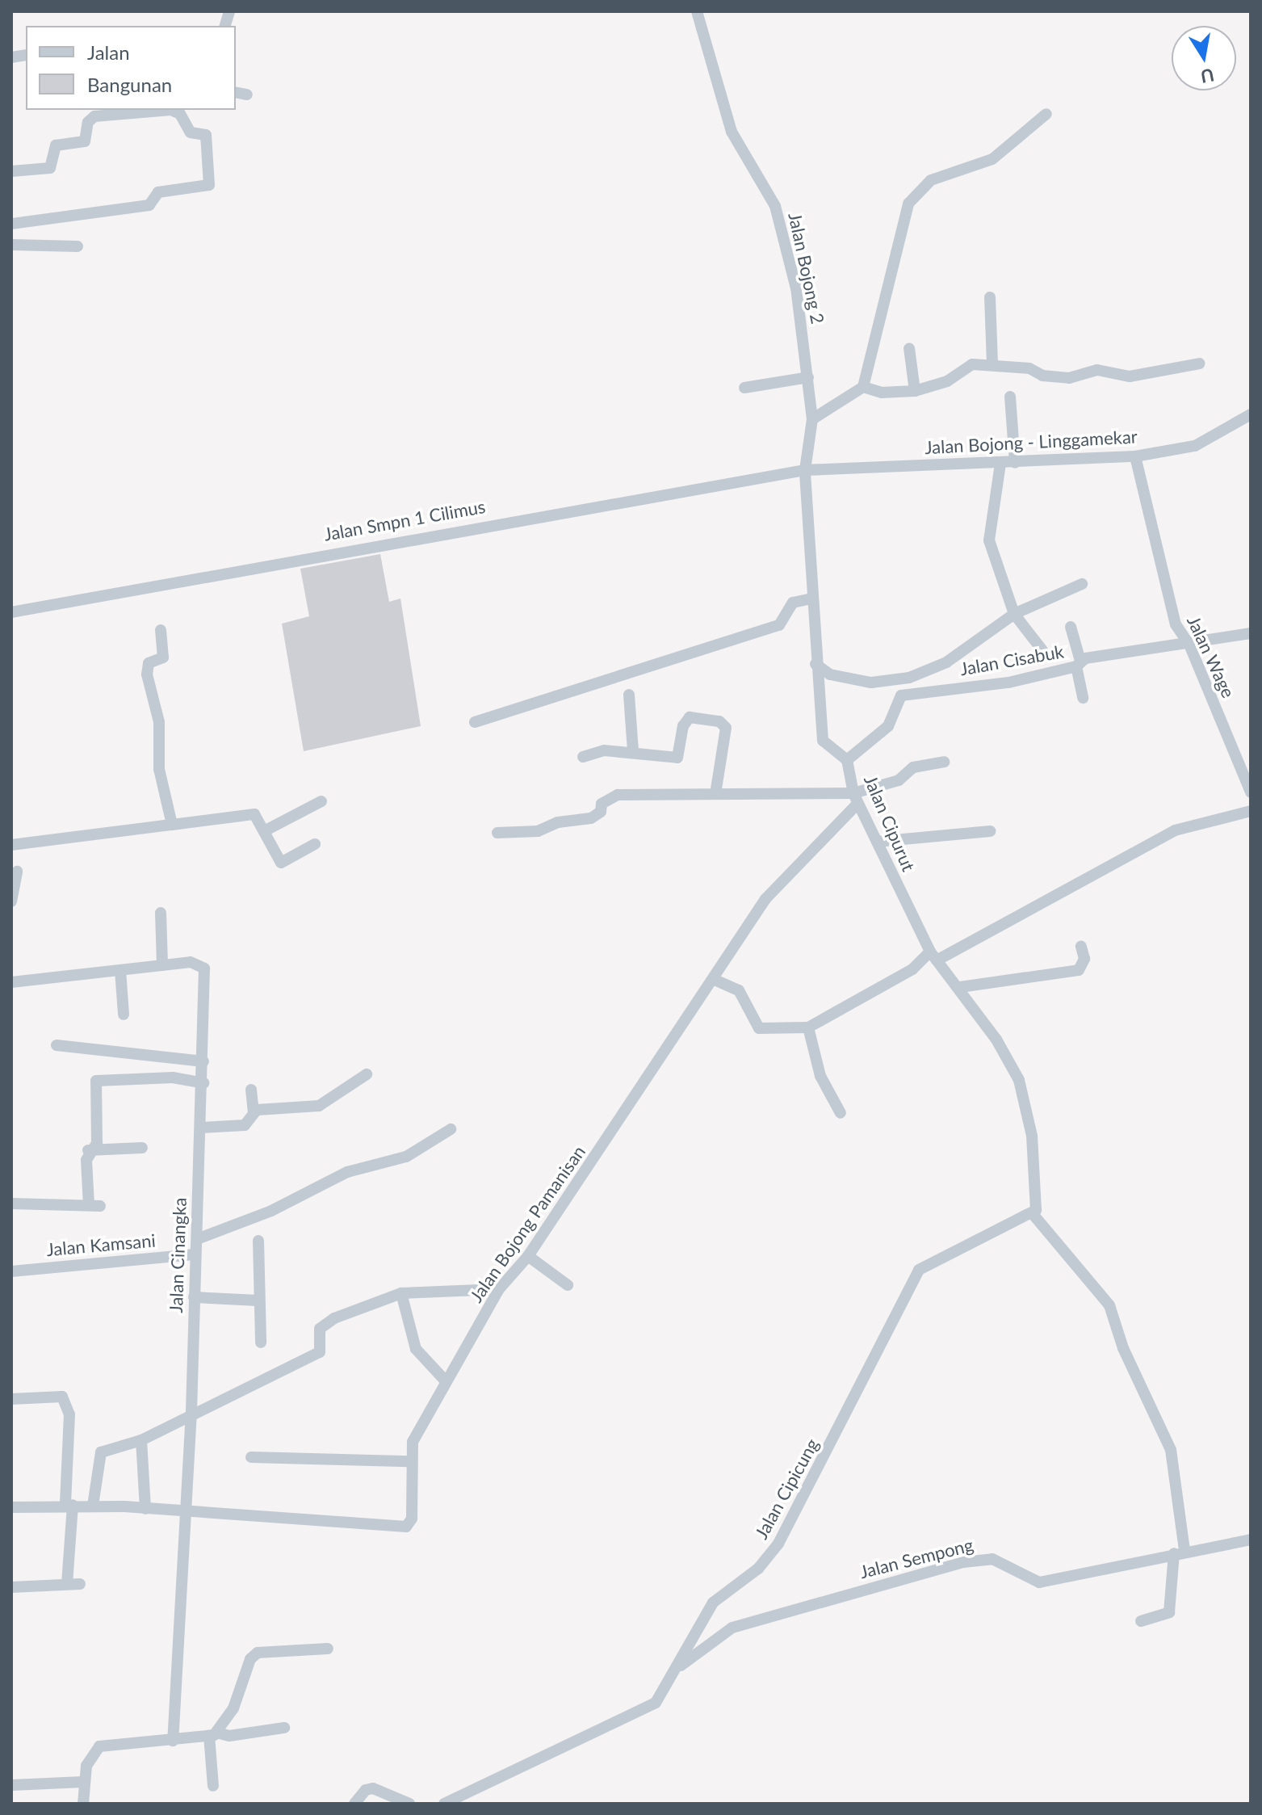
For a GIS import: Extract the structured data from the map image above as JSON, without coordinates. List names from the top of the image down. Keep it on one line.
{"streets":{"street":["Jalan Bojong 2","Jalan Bojong - Linggamekar","Jalan Smpn 1 Cilimus","Jalan Wage","Jalan Cisabuk","Jalan Cipurut","Jalan Bojong Pamanisan","Jalan Kamsani","Jalan Cinangka","Jalan Cipicung","Jalan Sempong"]},"crossings":[["Jalan Bojong 2","Jalan Bojong - Linggamekar"],["Jalan Bojong 2","Jalan Smpn 1 Cilimus"],["Jalan Bojong 2","Jalan Cipurut"],["Jalan Bojong - Linggamekar","Jalan Smpn 1 Cilimus"],["Jalan Bojong - Linggamekar","Jalan Wage"],["Jalan Bojong - Linggamekar","Jalan Cipurut"],["Jalan Smpn 1 Cilimus","Jalan Cipurut"],["Jalan Wage","Jalan Cisabuk"],["Jalan Cisabuk","Jalan Cipurut"],["Jalan Cipurut","Jalan Bojong Pamanisan"],["Jalan Cipurut","Jalan Cipicung"],["Jalan Bojong Pamanisan","Jalan Cinangka"],["Jalan Kamsani","Jalan Cinangka"],["Jalan Cipicung","Jalan Sempong"]],"legend":["Jalan","Bangunan"],"north":"bottom"}
